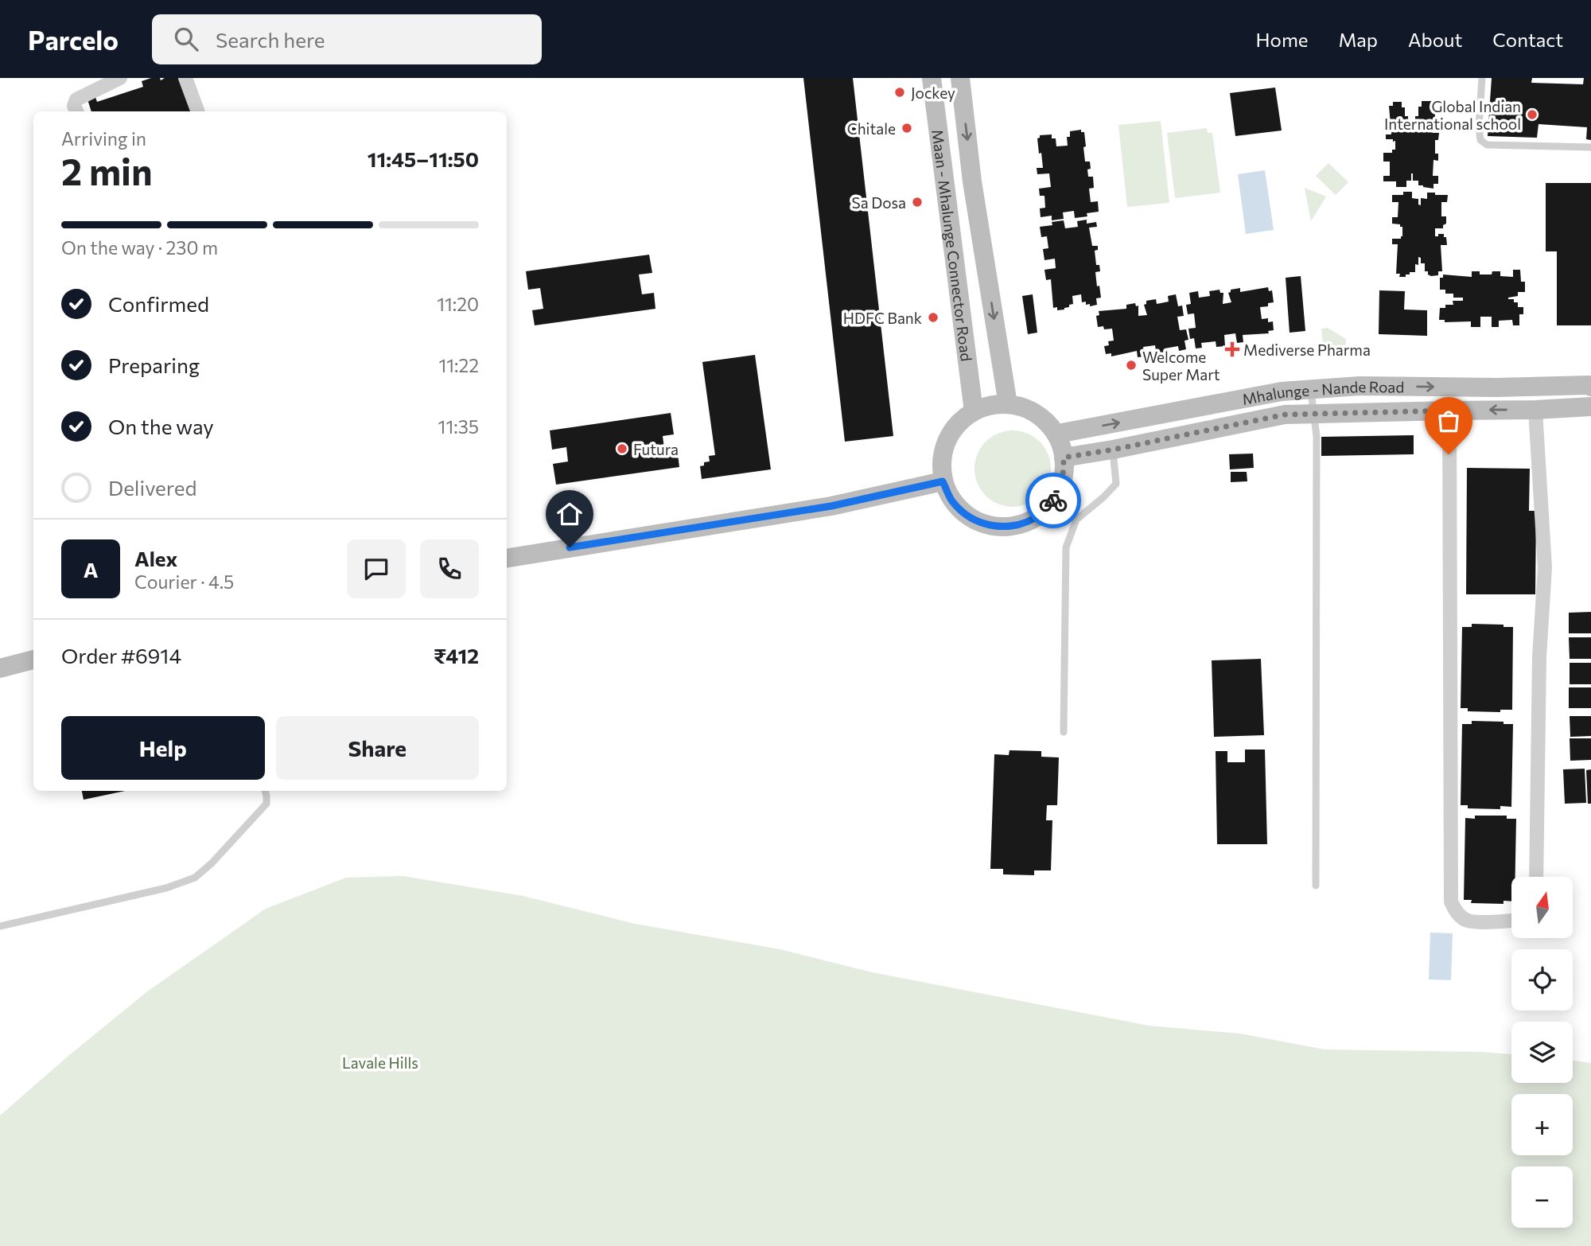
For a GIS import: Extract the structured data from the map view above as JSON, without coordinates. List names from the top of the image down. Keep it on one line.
{"streets":{"main road":["Maan - Mhalunge Connector Road","Mhalunge - Nande Road"]},"crossings":[["Maan - Mhalunge Connector Road","Mhalunge - Nande Road"]],"parks":["Lavale Hills"],"places":{"other":["Jockey","Global Indian International school","Chitale","Sa Dosa","HDFC Bank","Welcome Super Mart","Futura"],"health":["Mediverse Pharma"]},"north":"top","page":{"header":"Parcelo","search":"Search here","nav":["Home","Map","About","Contact"],"heading":["2 min","Arriving in","11:45–11:50"],"panel":["Alex","Courier · 4.5","Order #6914","₹412"],"bar":"On the way · 230 m","list":[["Confirmed","11:20"],["Preparing","11:22"],["On the way","11:35"],"Delivered"],"round":"A","buttons":["Help","Share"],"map_buttons":["+","−"]}}
